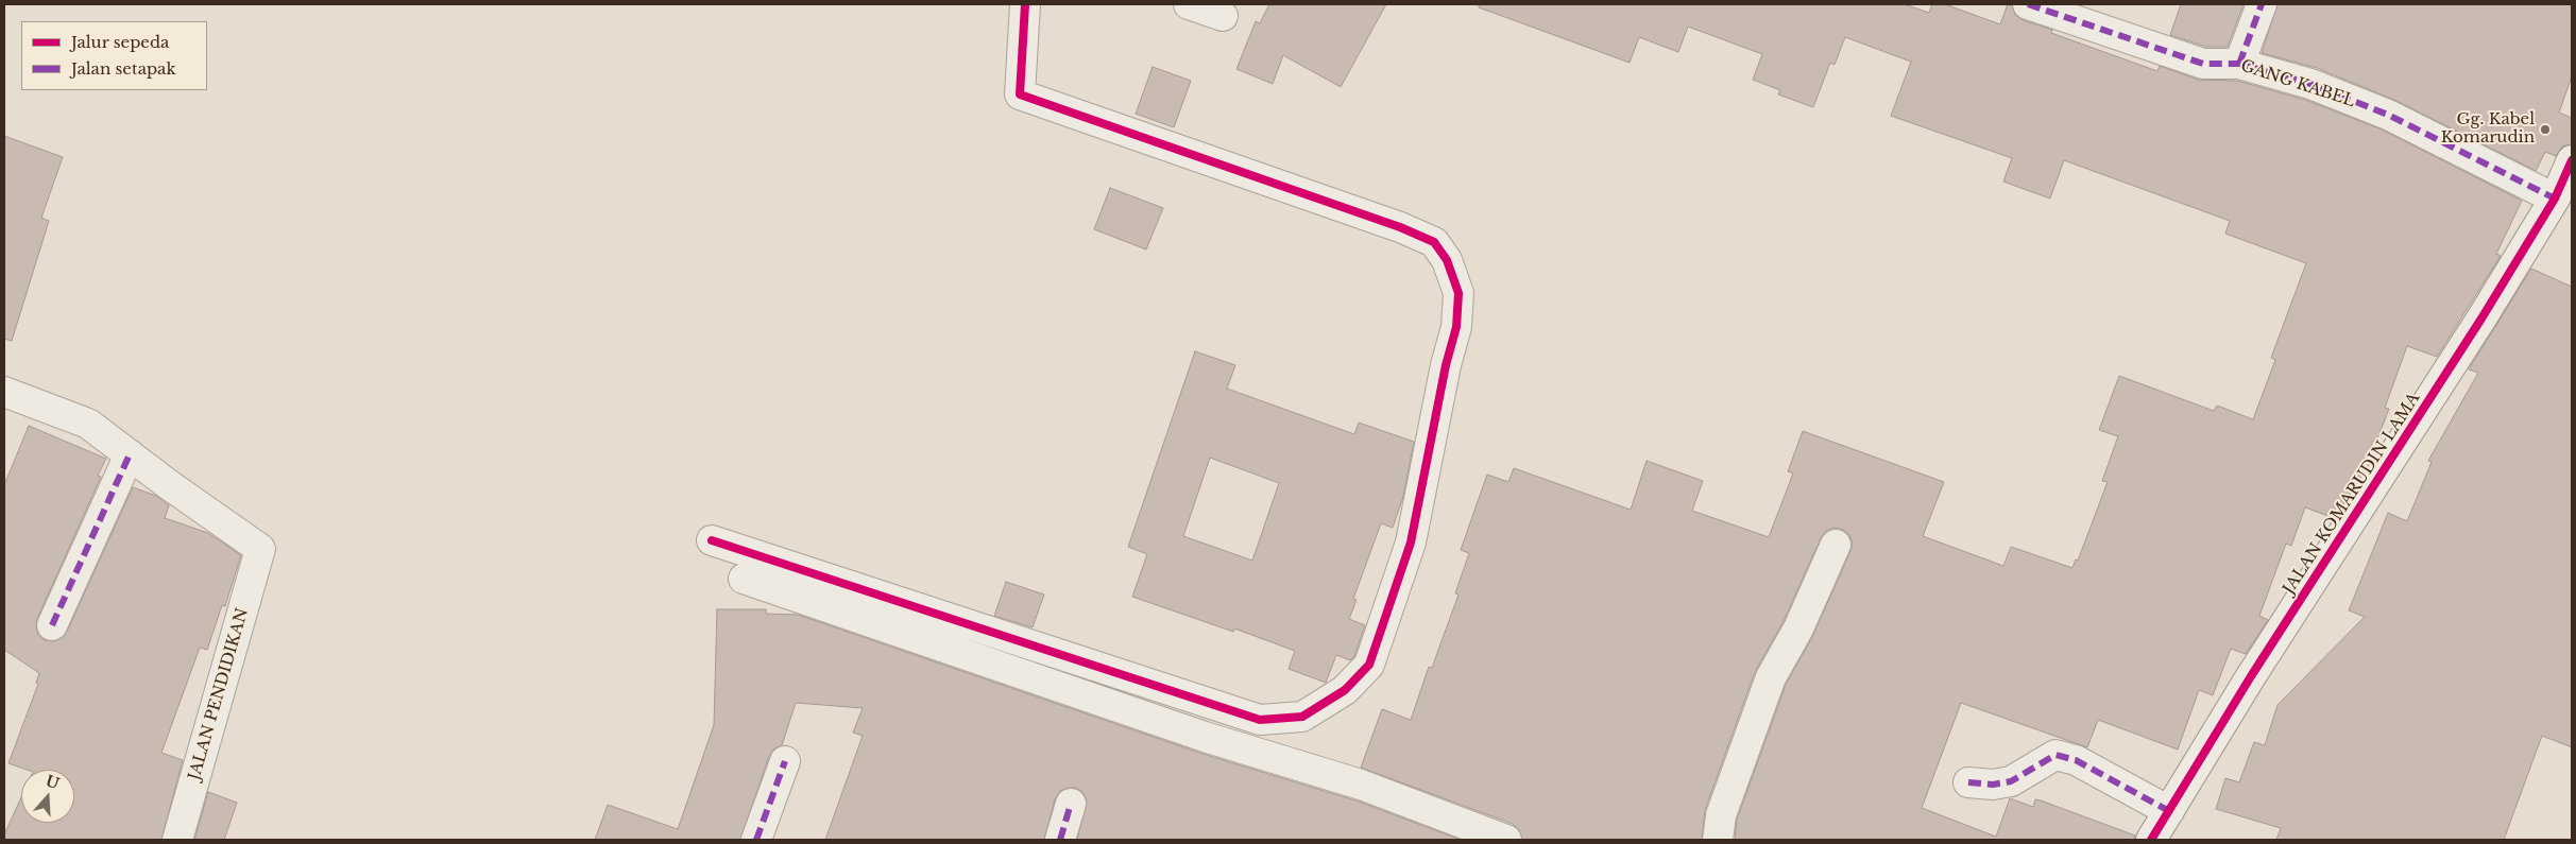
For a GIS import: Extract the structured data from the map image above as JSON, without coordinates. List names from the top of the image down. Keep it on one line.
{"streets":{"street":["GANG KABEL","JALAN KOMARUDIN LAMA","JALAN PENDIDIKAN"]},"crossings":[["GANG KABEL","JALAN KOMARUDIN LAMA"]],"places":["Gg. Kabel Komarudin"],"legend":["Jalur sepeda","Jalan setapak"],"north":"top"}
